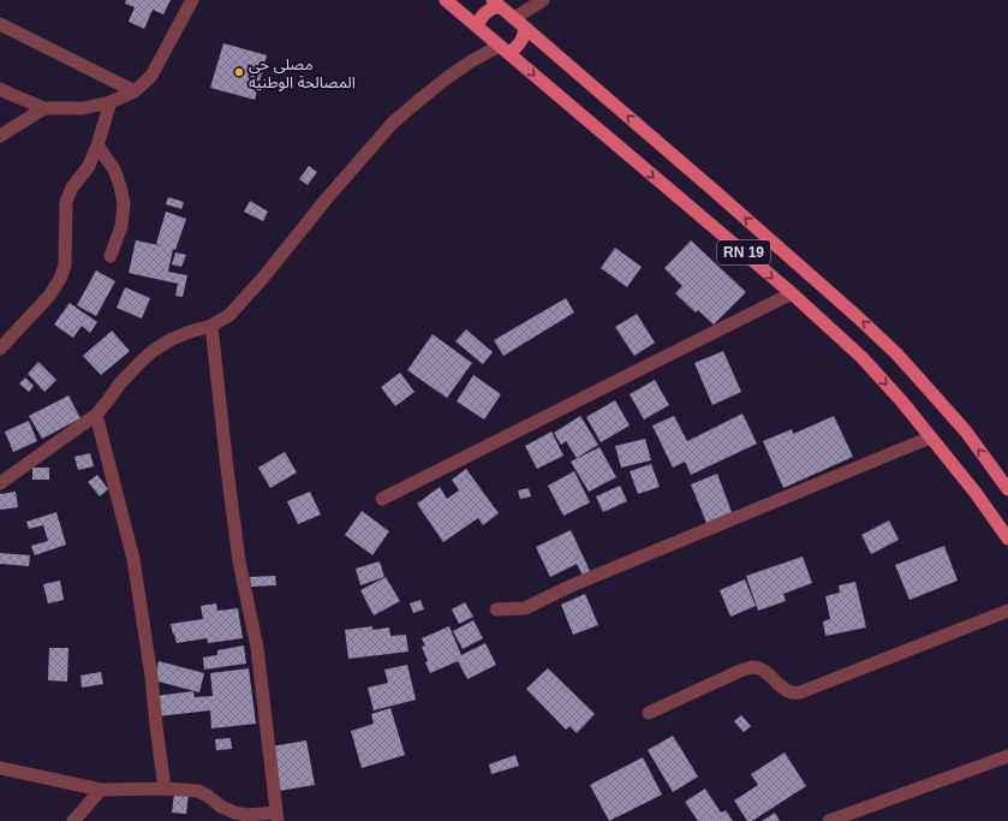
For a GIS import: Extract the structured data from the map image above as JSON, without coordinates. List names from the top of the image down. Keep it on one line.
{"streets":{"main road":["RN 19"]},"places":["مصلى حي المصالحة الوطنية"]}
